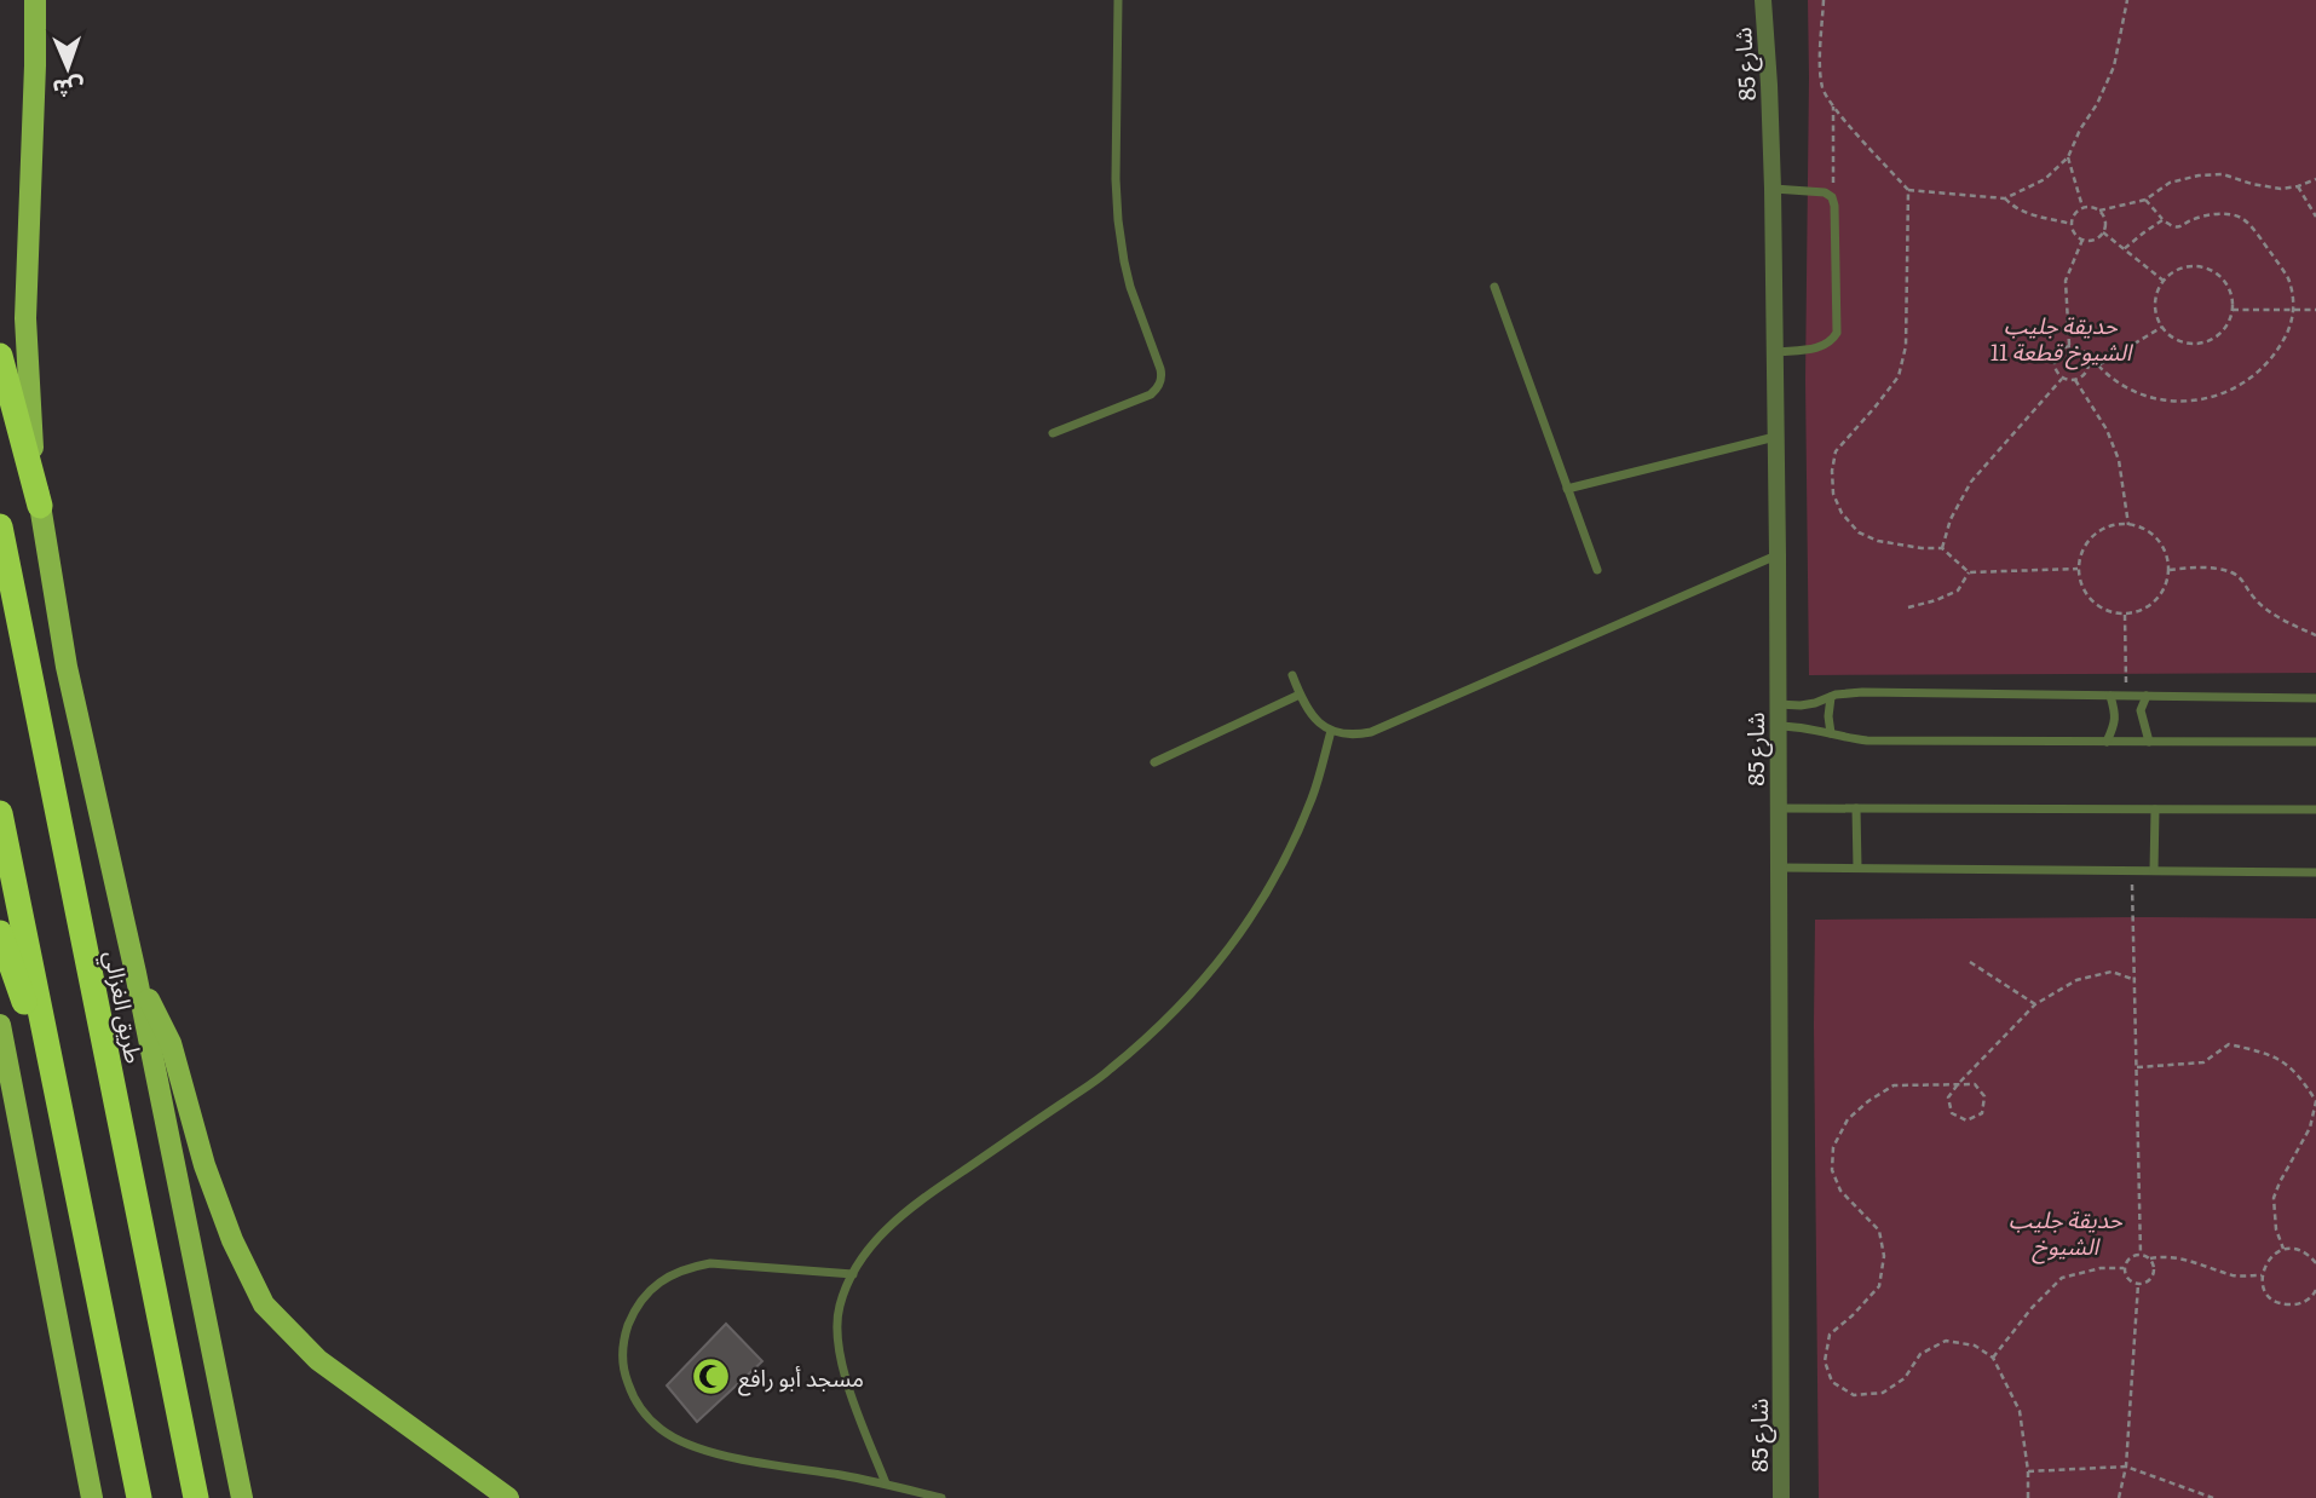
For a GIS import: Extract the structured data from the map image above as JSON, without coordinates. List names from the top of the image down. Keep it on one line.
{"streets":{"highway":["طريق الغزالي"],"street":["شارع 85"]},"parks":["حديقة جليب الشيوخ قطعة 11","حديقة جليب الشيوخ"],"places":{"mosque":["مسجد أبو رافع"]},"north":"bottom"}
